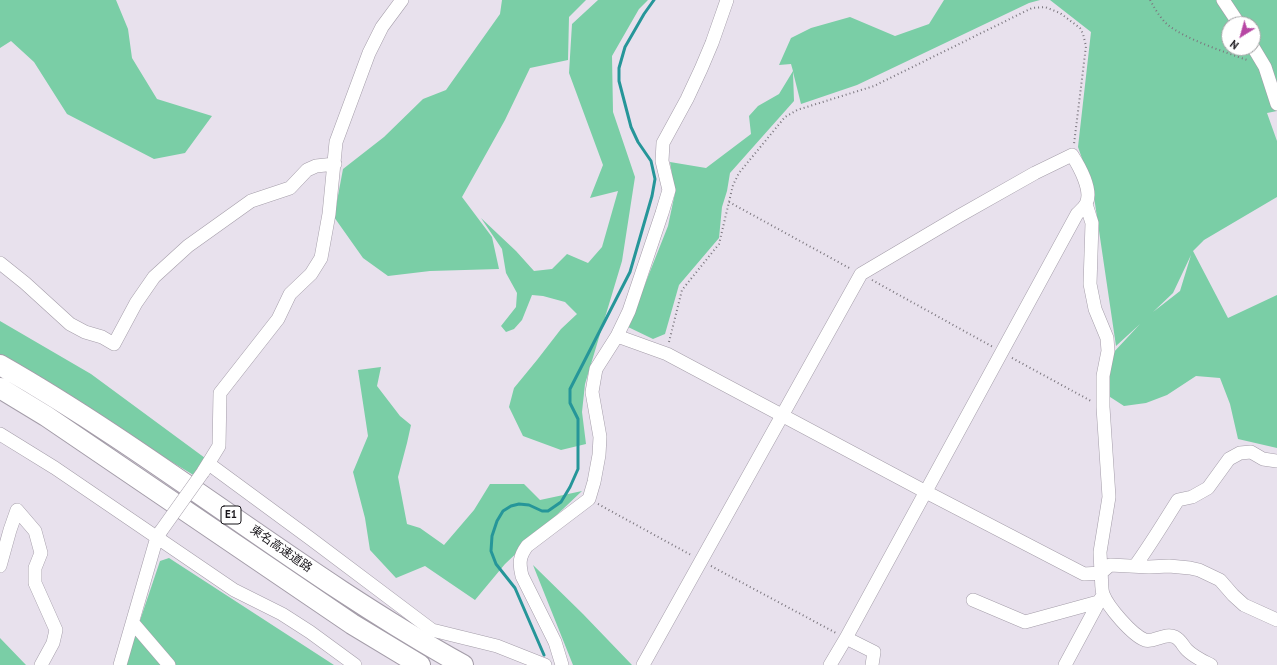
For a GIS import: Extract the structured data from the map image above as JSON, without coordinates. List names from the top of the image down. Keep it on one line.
{"streets":{"highway":["E1","東名高速道路"]},"north":"bottom left"}
